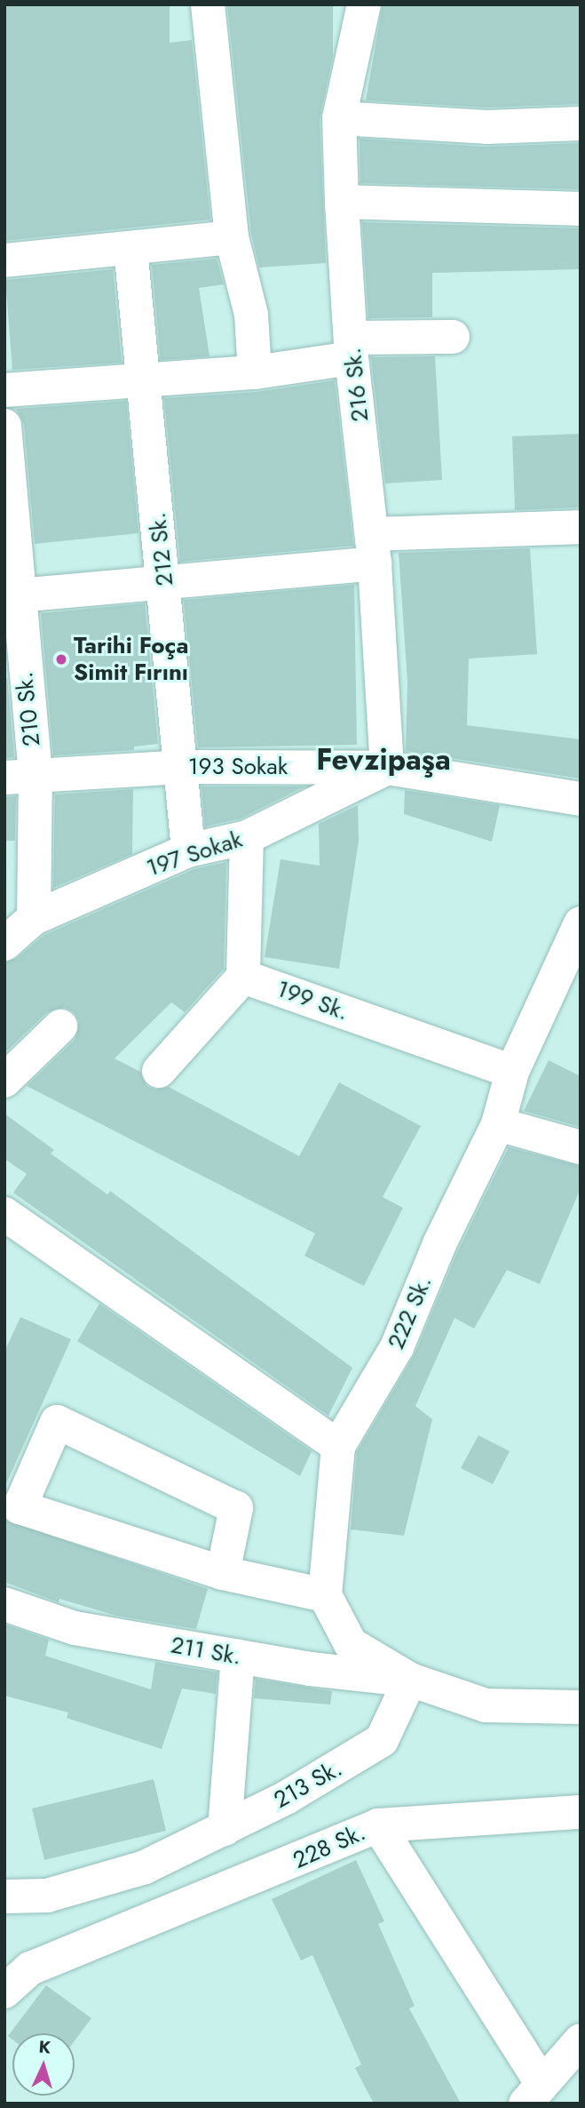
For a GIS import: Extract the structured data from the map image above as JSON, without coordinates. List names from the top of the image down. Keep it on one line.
{"streets":{"street":["216 Sk.","212 Sk.","210 Sk.","193 Sokak","197 Sokak","199 Sk.","222 Sk.","211 Sk.","213 Sk.","228 Sk."]},"crossings":[["216 Sk.","193 Sokak"],["216 Sk.","197 Sokak"],["212 Sk.","193 Sokak"],["212 Sk.","197 Sokak"],["210 Sk.","193 Sokak"],["210 Sk.","197 Sokak"],["193 Sokak","197 Sokak"],["199 Sk.","222 Sk."],["211 Sk.","213 Sk."]],"districts":["Fevzipaşa"],"places":["Tarihi Foça Simit Fırını"],"north":"top"}
